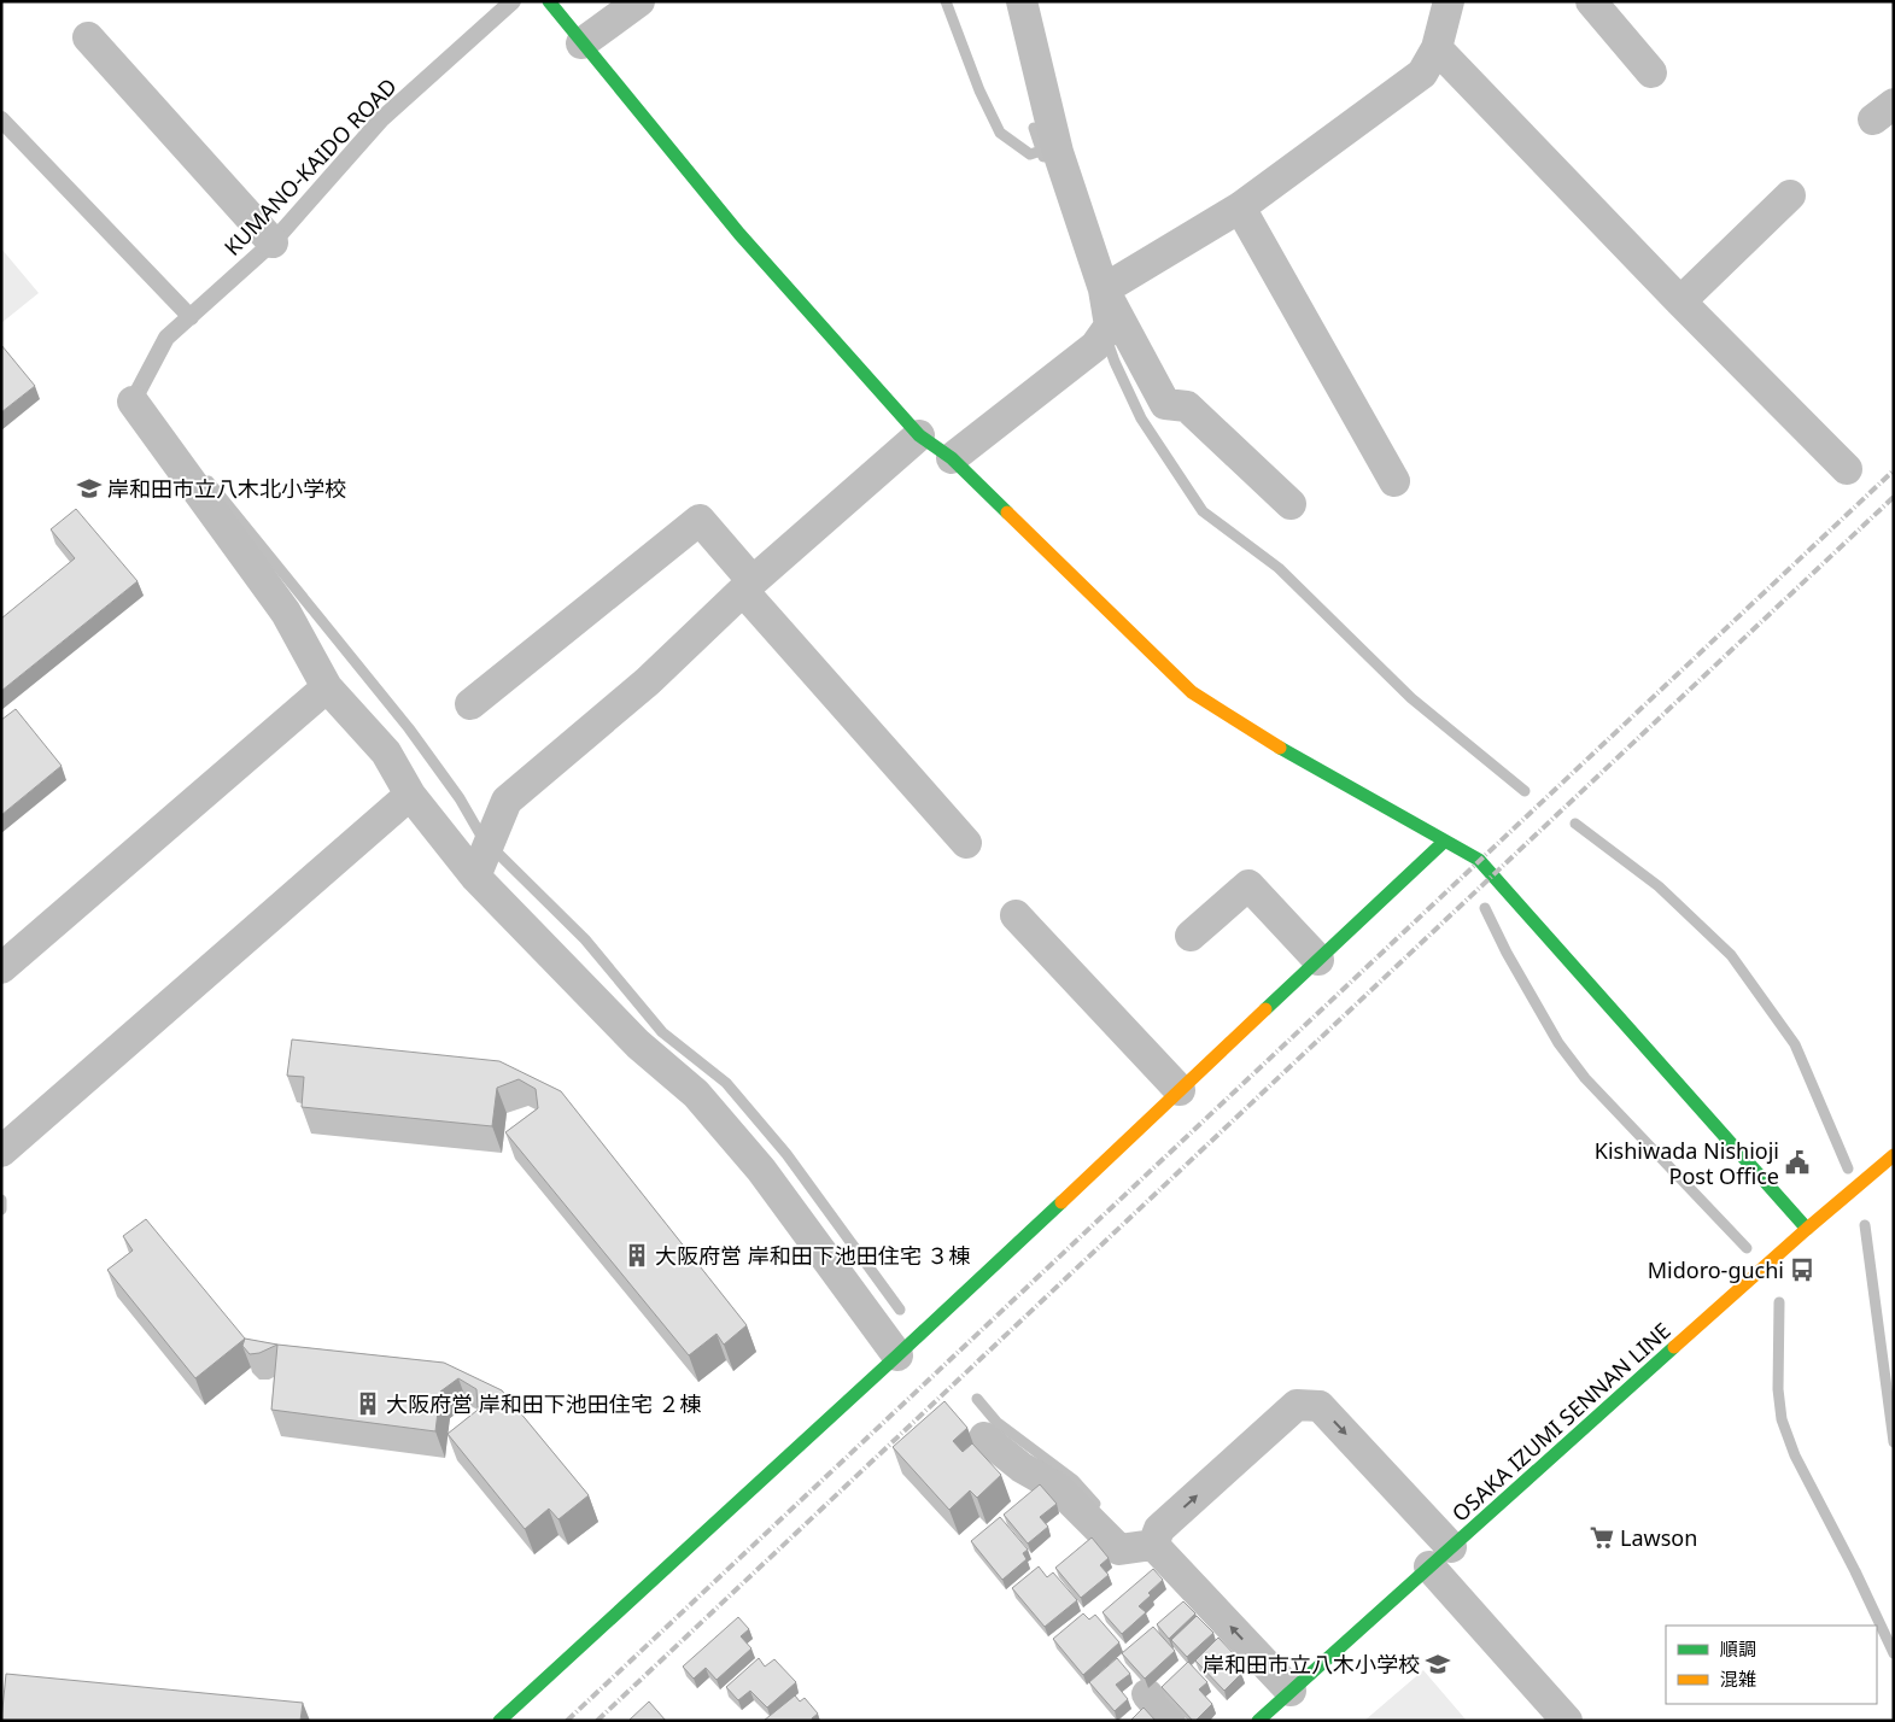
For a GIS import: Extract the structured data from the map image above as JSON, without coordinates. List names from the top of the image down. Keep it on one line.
{"streets":{"street":["OSAKA IZUMI SENNAN LINE"],"lane":["KUMANO-KAIDO ROAD"]},"places":{"school or university":["岸和田市立八木北小学校","岸和田市立八木小学校"],"public building":["Kishiwada Nishioji Post Office"],"building":["大阪府営 岸和田下池田住宅 ３棟","大阪府営 岸和田下池田住宅 ２棟"],"bus stop":["Midoro-guchi"],"supermarket":["Lawson"]},"legend":["順調","混雑"]}
